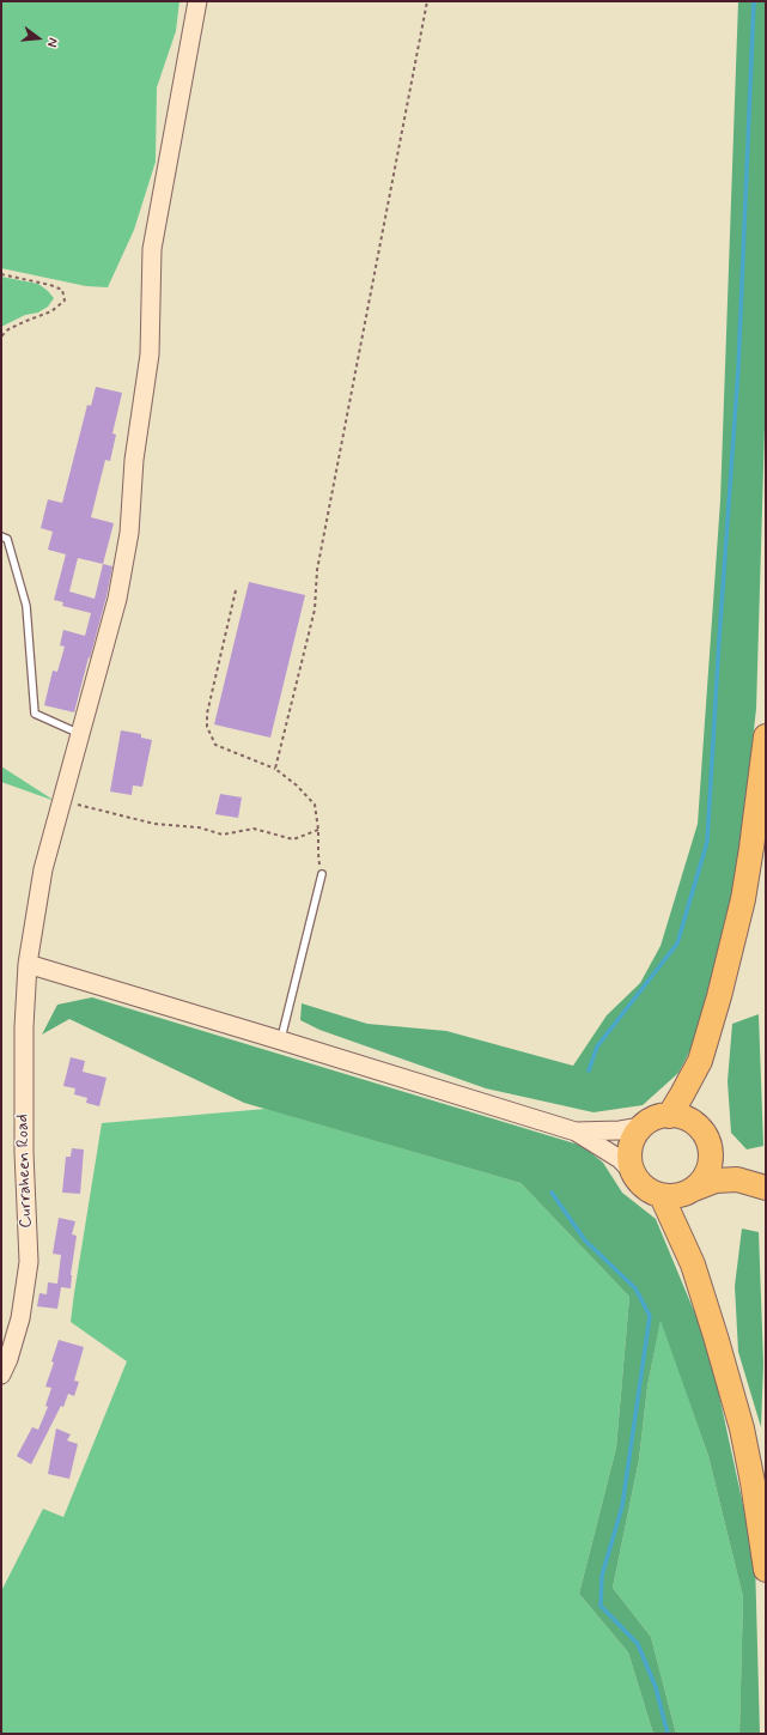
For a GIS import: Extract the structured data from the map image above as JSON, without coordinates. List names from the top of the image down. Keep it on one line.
{"streets":{"street":["Curraheen Road"]},"north":"right"}
